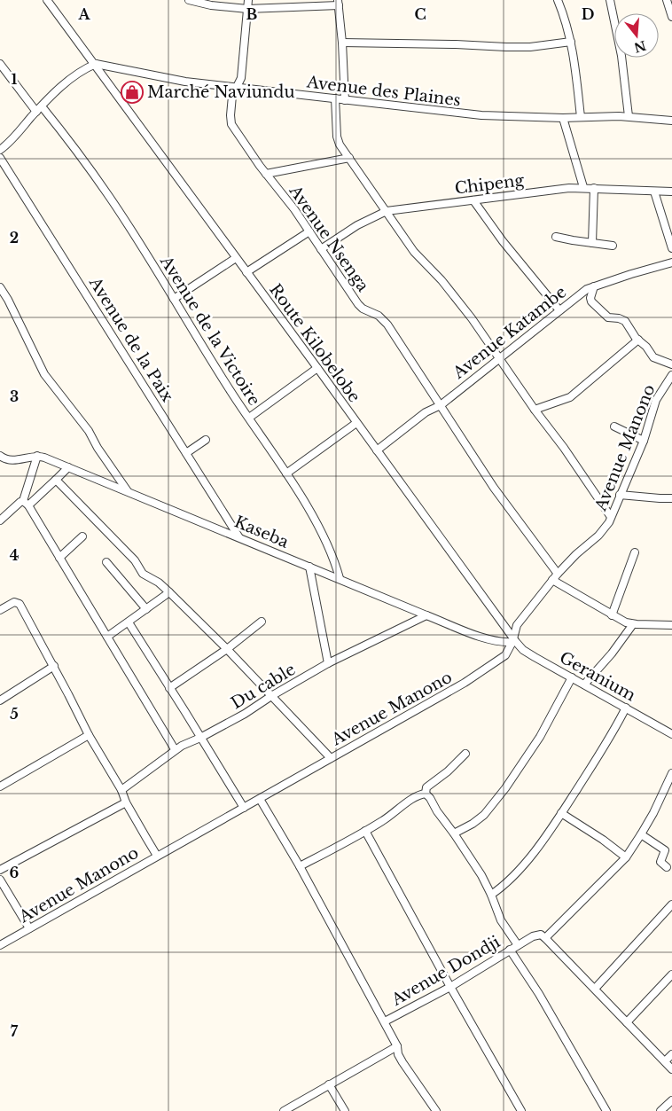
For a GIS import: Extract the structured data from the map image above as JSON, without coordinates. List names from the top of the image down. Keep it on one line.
{"streets":{"street":["Avenue des Plaines","Chipeng","Avenue Nsenga","Avenue de la Victoire","Avenue Katambe","Avenue de la Paix","Route Kilobelobe","Avenue Manono","Kaseba","Geranium","Du cable","Avenue Dondji"]},"crossings":[["Avenue des Plaines","Avenue Nsenga"],["Avenue des Plaines","Route Kilobelobe"],["Chipeng","Avenue Nsenga"],["Avenue Nsenga","Avenue Katambe"],["Avenue Nsenga","Avenue Manono"],["Avenue de la Victoire","Kaseba"],["Avenue Katambe","Route Kilobelobe"],["Avenue de la Paix","Kaseba"],["Route Kilobelobe","Avenue Manono"],["Route Kilobelobe","Kaseba"],["Route Kilobelobe","Geranium"],["Avenue Manono","Kaseba"],["Avenue Manono","Geranium"],["Kaseba","Geranium"],["Kaseba","Du cable"]],"places":{"shop":["Marché Naviundu"]},"north":"bottom","grid":{"columns":["A","B","C","D"],"rows":["1","2","3","4","5","6","7"]}}
